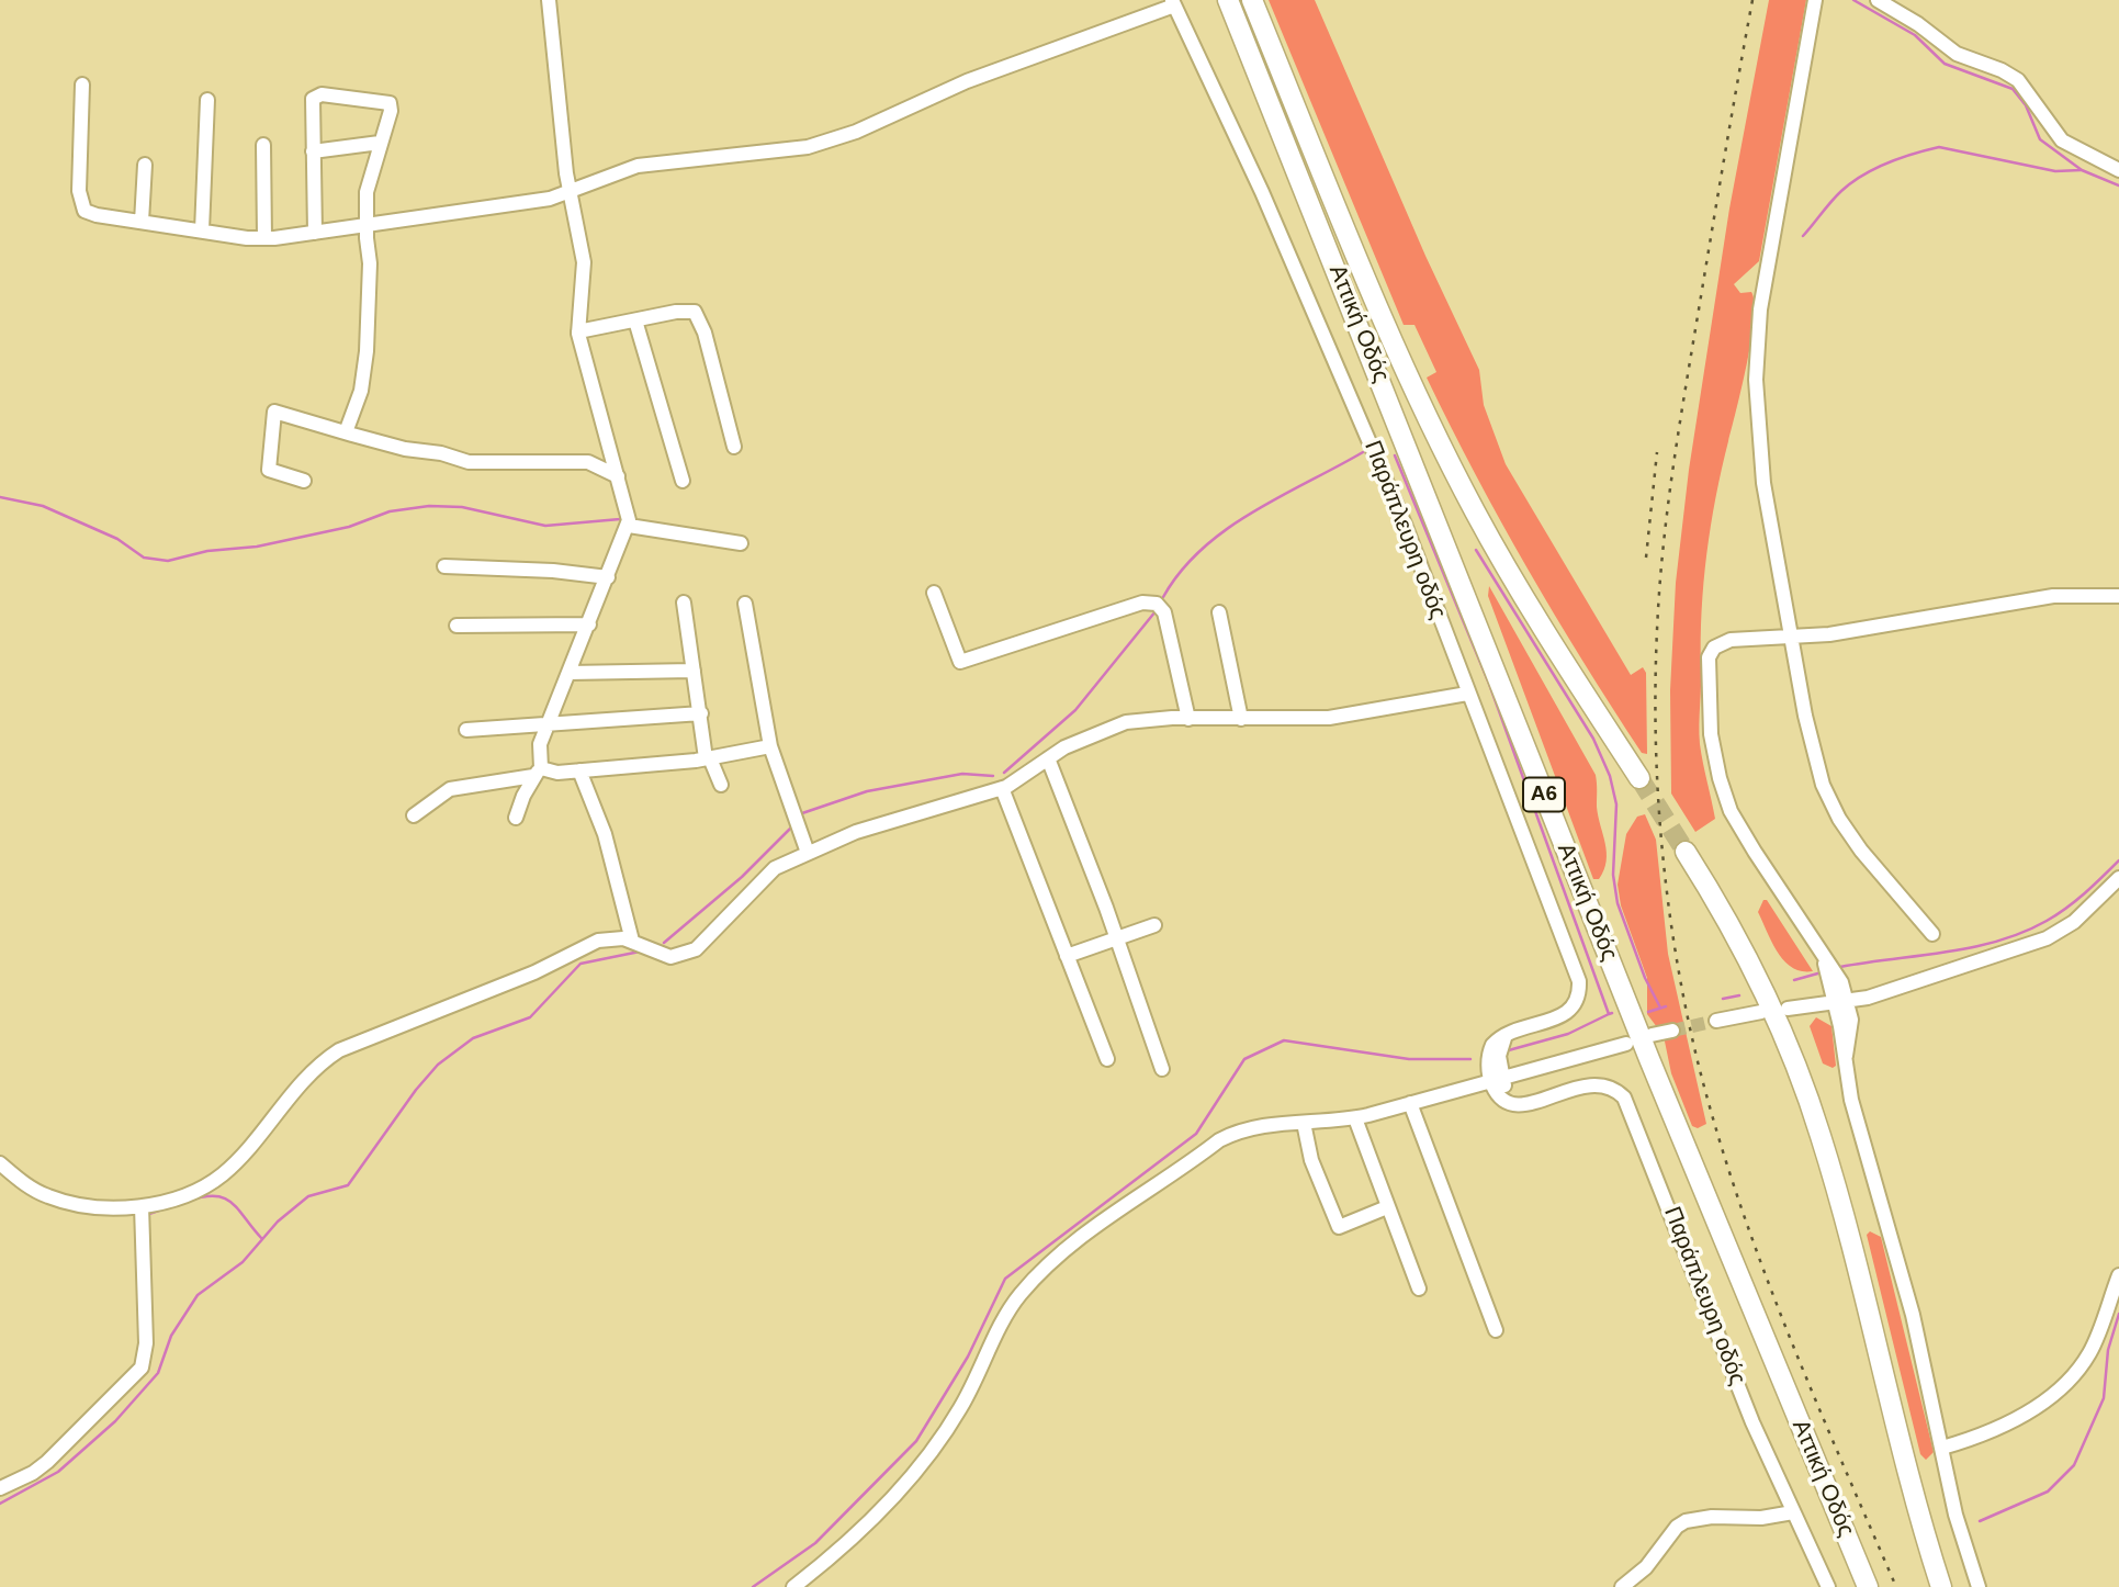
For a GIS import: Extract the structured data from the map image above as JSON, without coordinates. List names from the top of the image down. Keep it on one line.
{"streets":{"highway":["Αττική Οδός","Α6"],"street":["Παράπλευρη οδός"]}}
